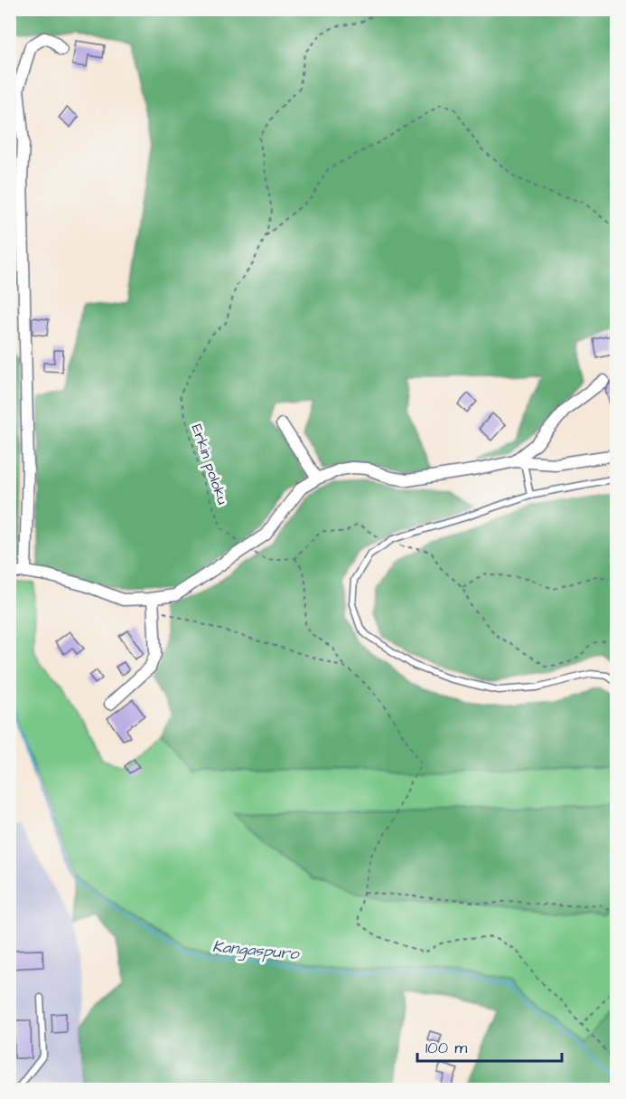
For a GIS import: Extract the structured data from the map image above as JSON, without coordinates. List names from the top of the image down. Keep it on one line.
{"streets":{"path":["Erkin poloku"]},"water":["Kangaspuro"],"scale_bar":"100 m"}
